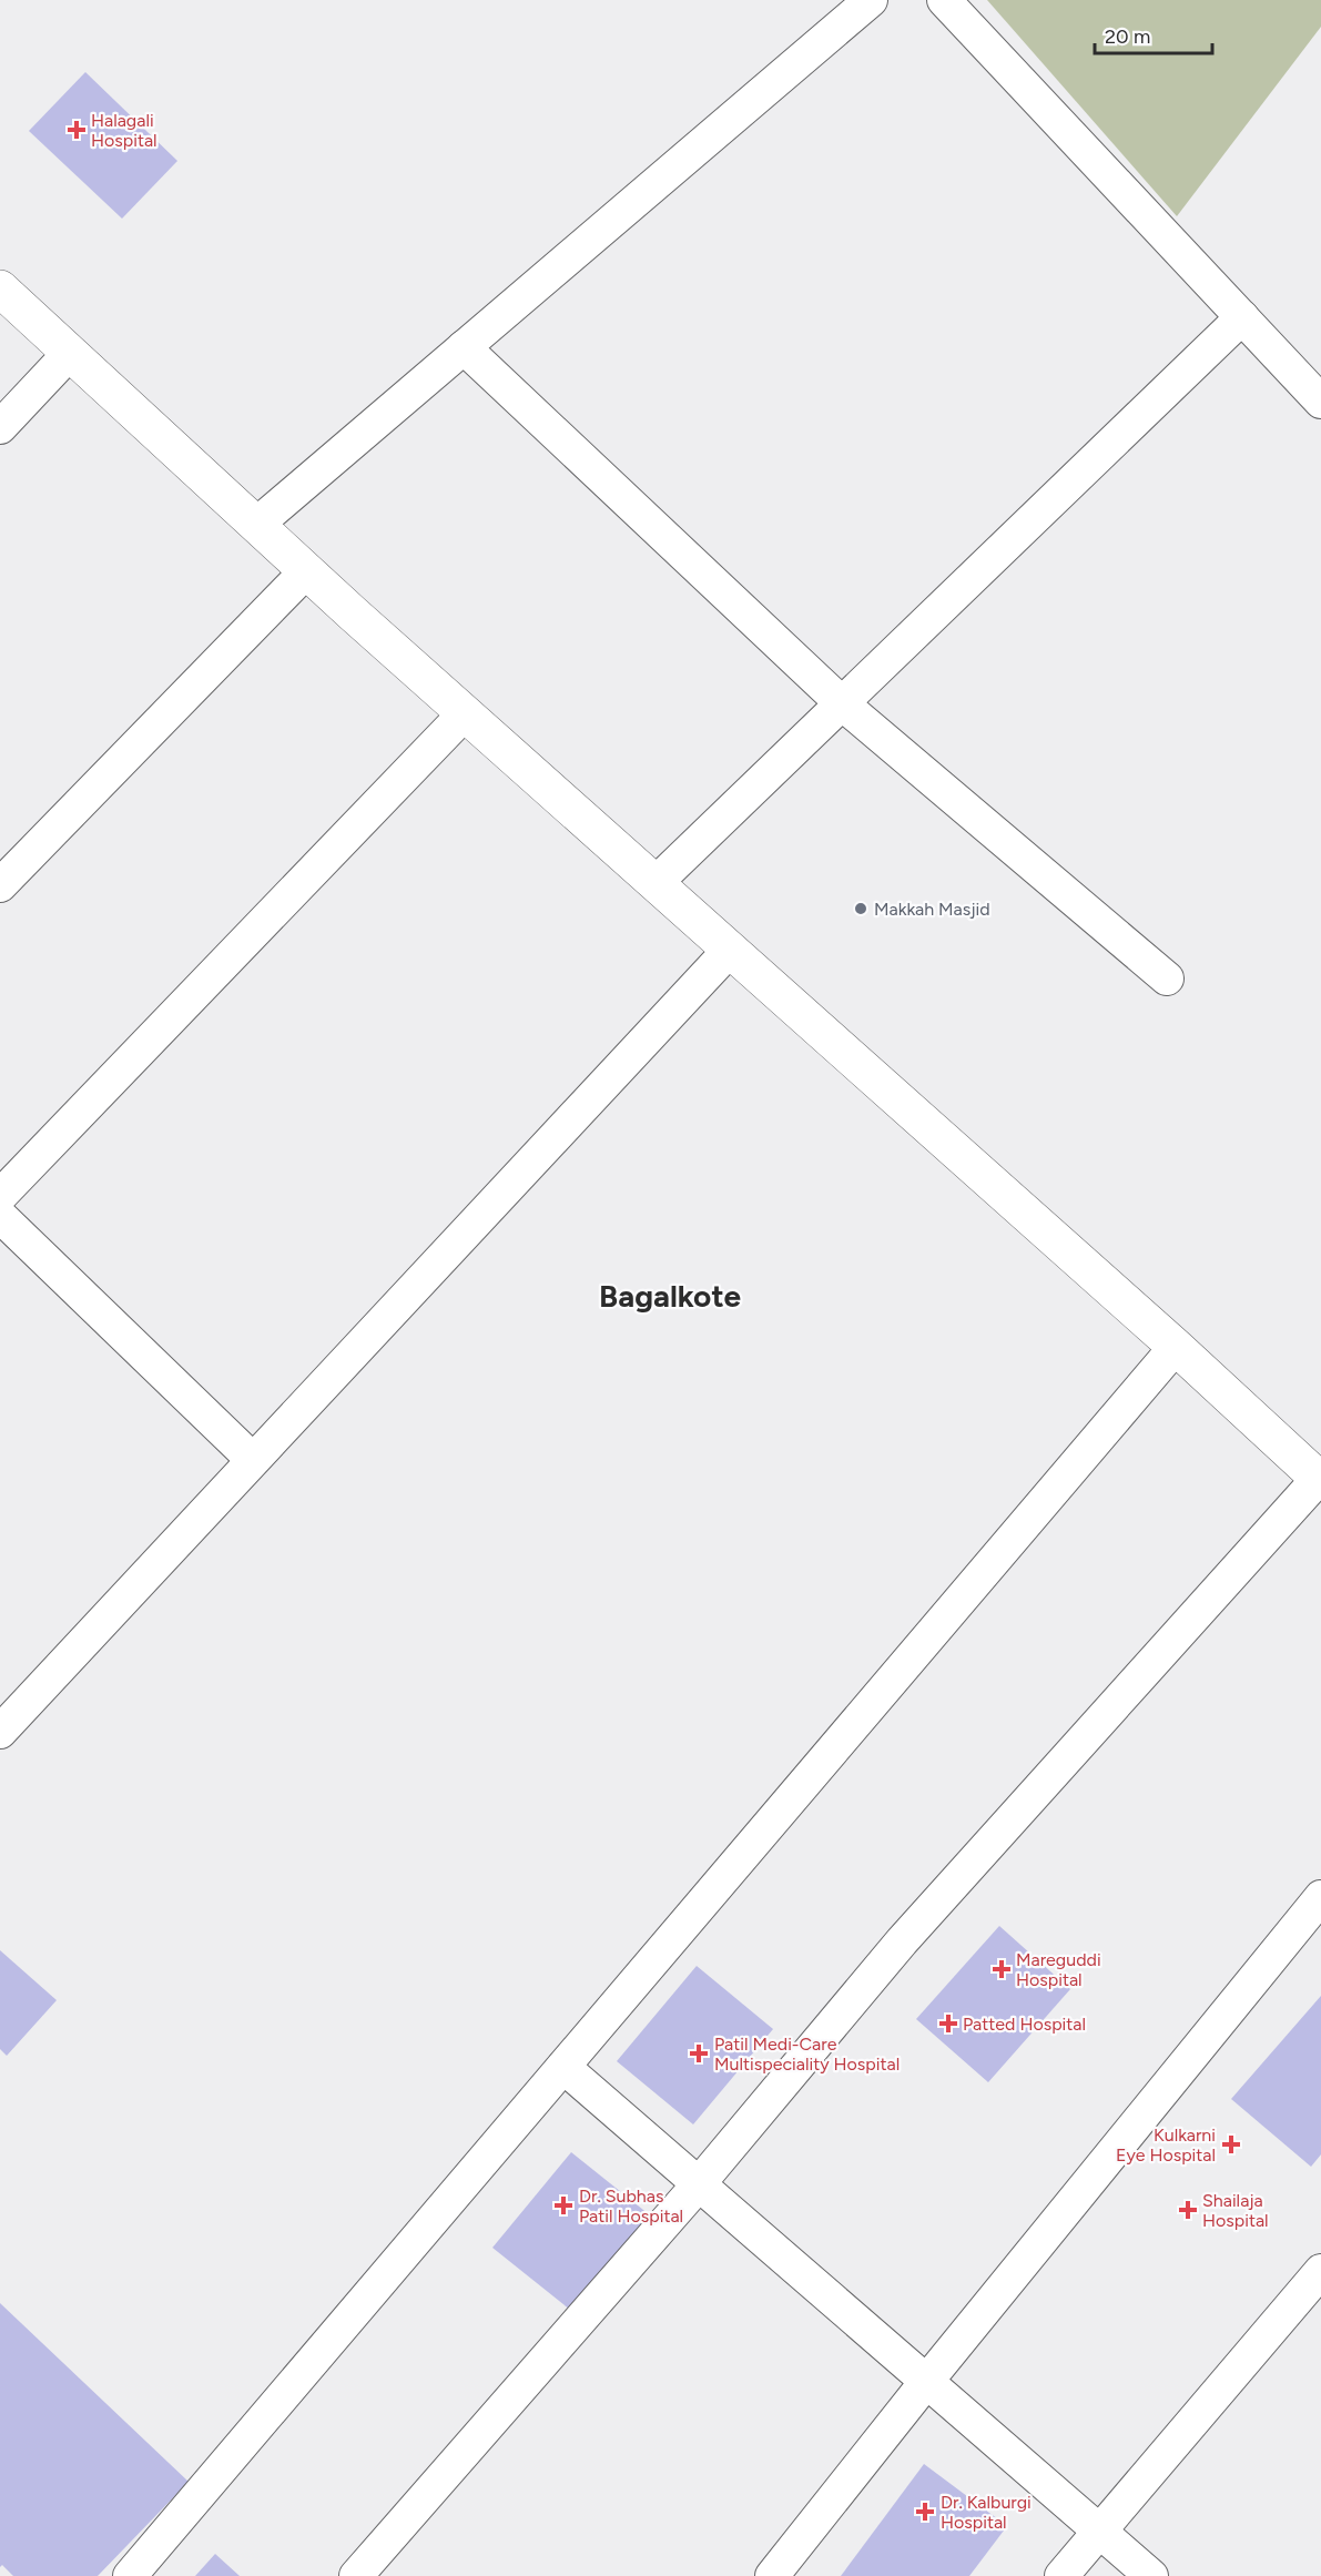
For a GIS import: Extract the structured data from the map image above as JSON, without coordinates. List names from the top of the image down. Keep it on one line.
{"districts":["Bagalkote"],"places":{"health":["Halagali Hospital","Mareguddi Hospital","Patted Hospital","Patil Medi-Care Multispeciality Hospital","Kulkarni Eye Hospital","Dr. Subhas Patil Hospital","Shailaja Hospital","Dr. Kalburgi Hospital"],"other":["Makkah Masjid"]},"scale_bar":"20 m"}
